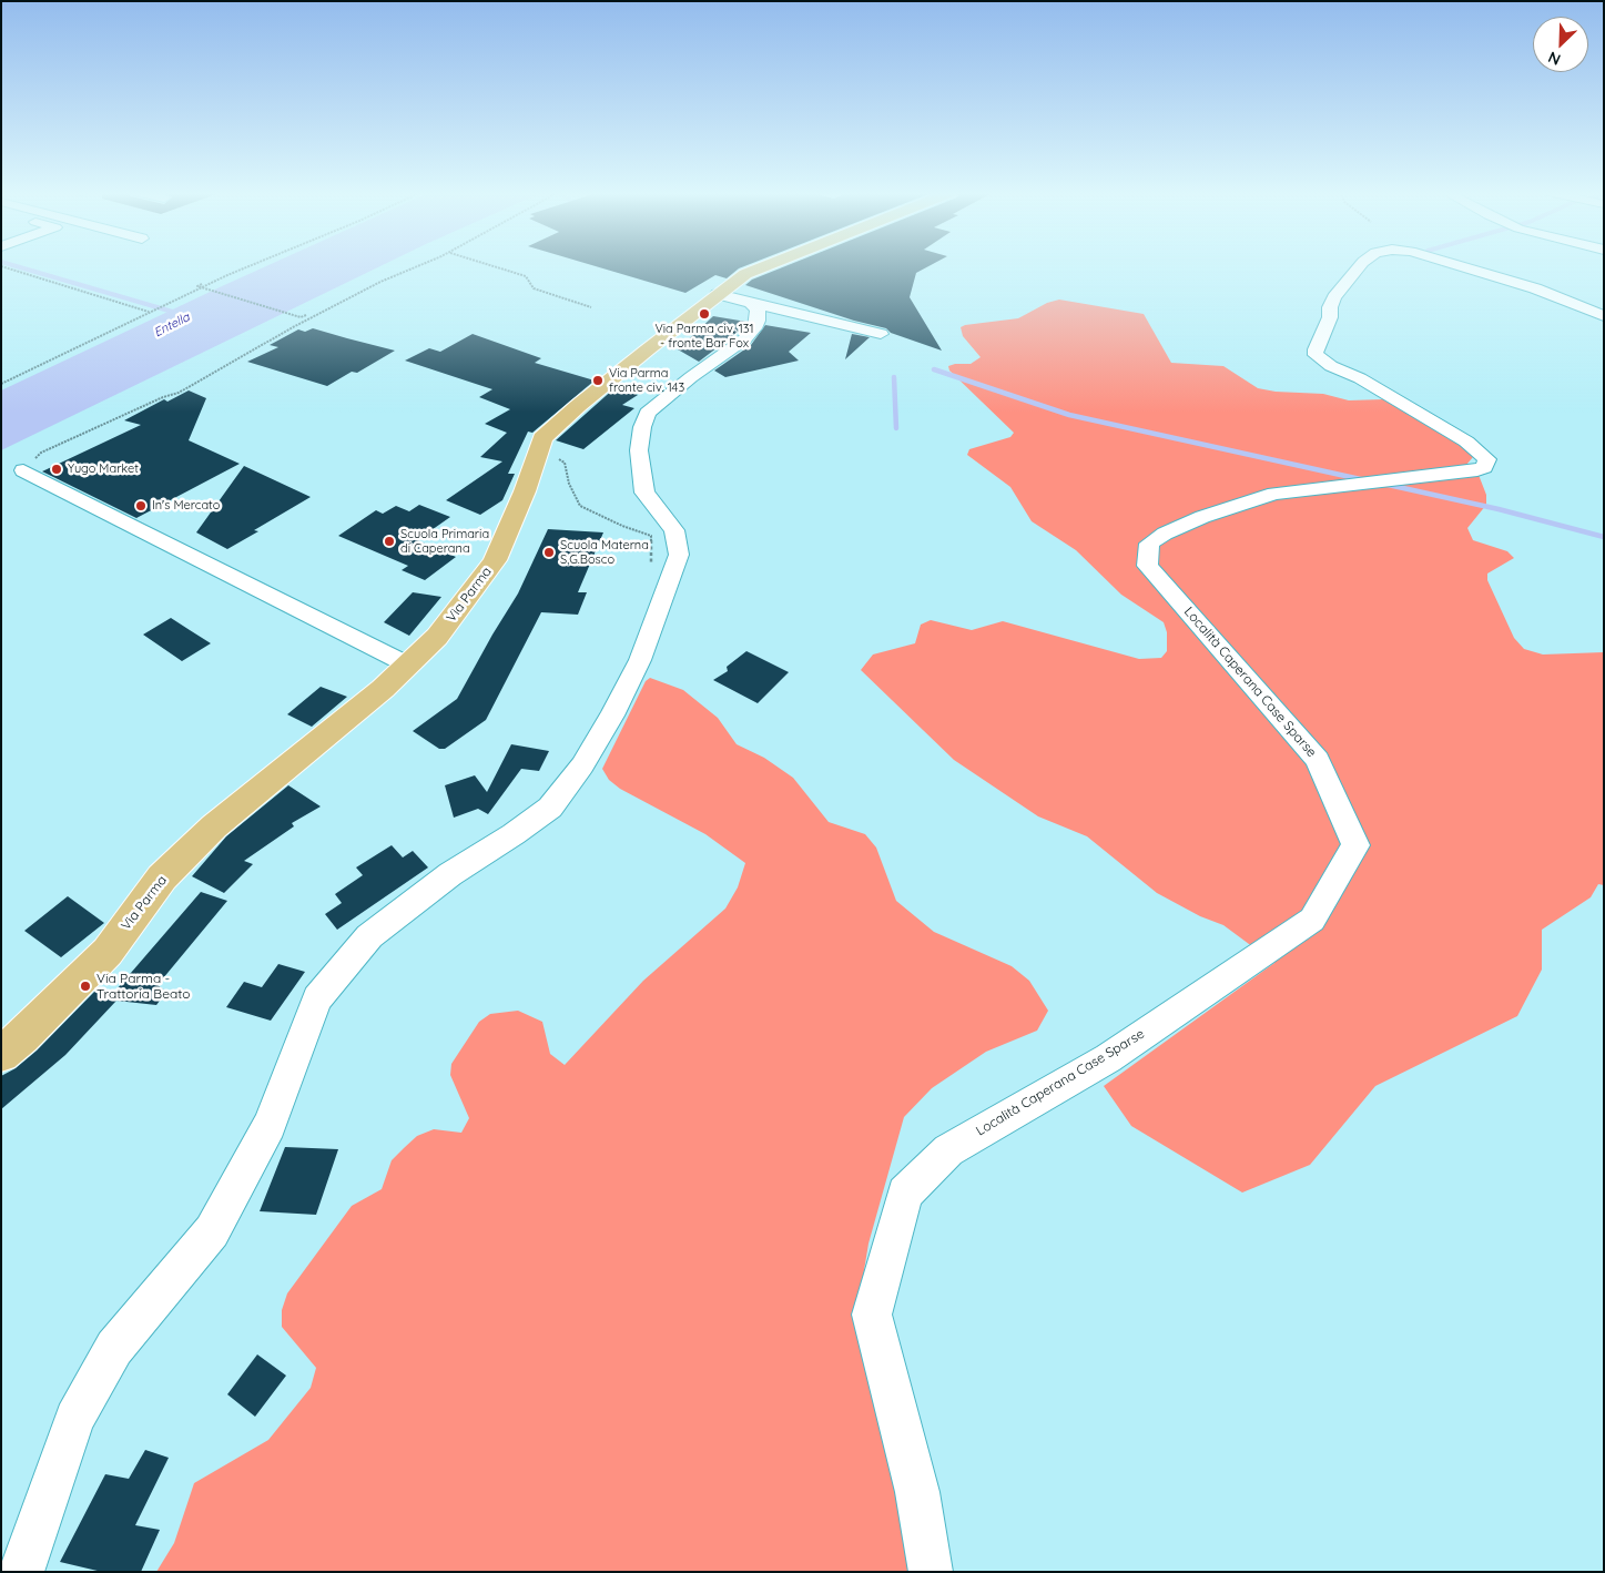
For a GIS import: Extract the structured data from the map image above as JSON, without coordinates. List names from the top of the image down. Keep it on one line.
{"streets":{"main road":["Via Parma"],"street":["Località Caperana Case Sparse"]},"water":["Entella"],"places":["Via Parma civ. 131 - fronte Bar Fox","Via Parma fronte civ. 143","Yugo Market","In's Mercato","Scuola Primaria di Caperana","Scuola Materna S.G.Bosco","Via Parma - Trattoria Beato"],"north":"bottom left"}
